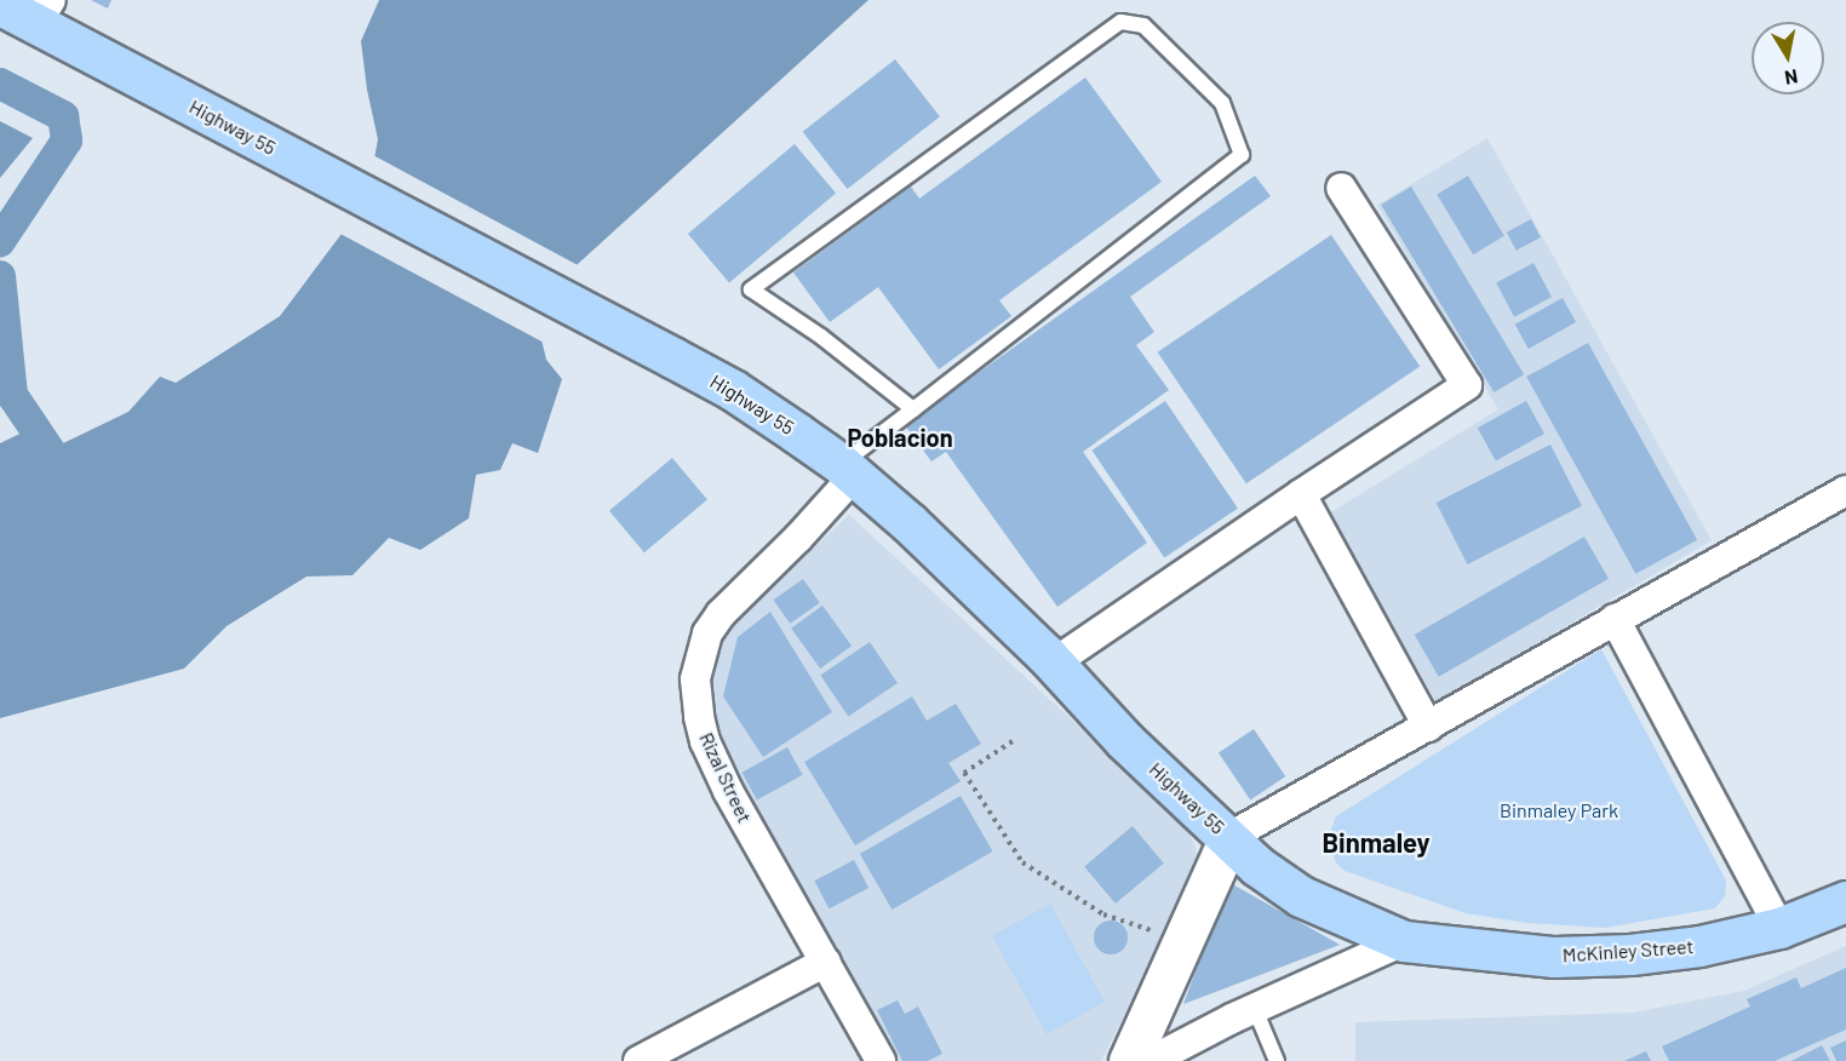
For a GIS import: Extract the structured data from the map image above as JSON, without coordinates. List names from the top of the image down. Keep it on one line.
{"streets":{"highway":["Highway 55","McKinley Street"],"street":["Rizal Street"]},"crossings":[["Highway 55","Rizal Street"],["Highway 55","McKinley Street"]],"districts":["Poblacion","Binmaley"],"parks":["Binmaley Park"],"north":"bottom"}
